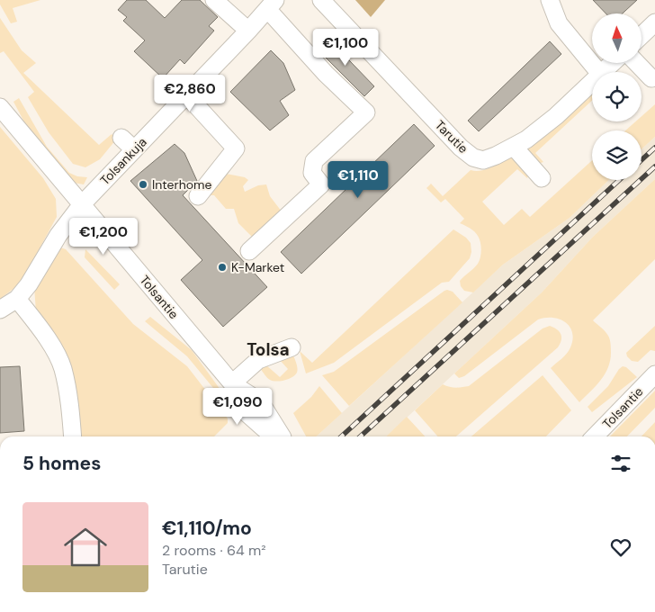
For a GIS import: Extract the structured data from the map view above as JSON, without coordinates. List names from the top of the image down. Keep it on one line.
{"streets":{"street":["Tarutie","Tolsankuja","Tolsantie"]},"crossings":[["Tolsankuja","Tolsantie"]],"districts":["Tolsa"],"places":["Interhome","K-Market"],"north":"top","page":{"price":["€1,100","€2,860","€1,110","€1,200","€1,090"],"heading":"5 homes","list":[{"name":"€1,110/mo","note":"2 rooms · 64 m² · Tarutie"}]}}
